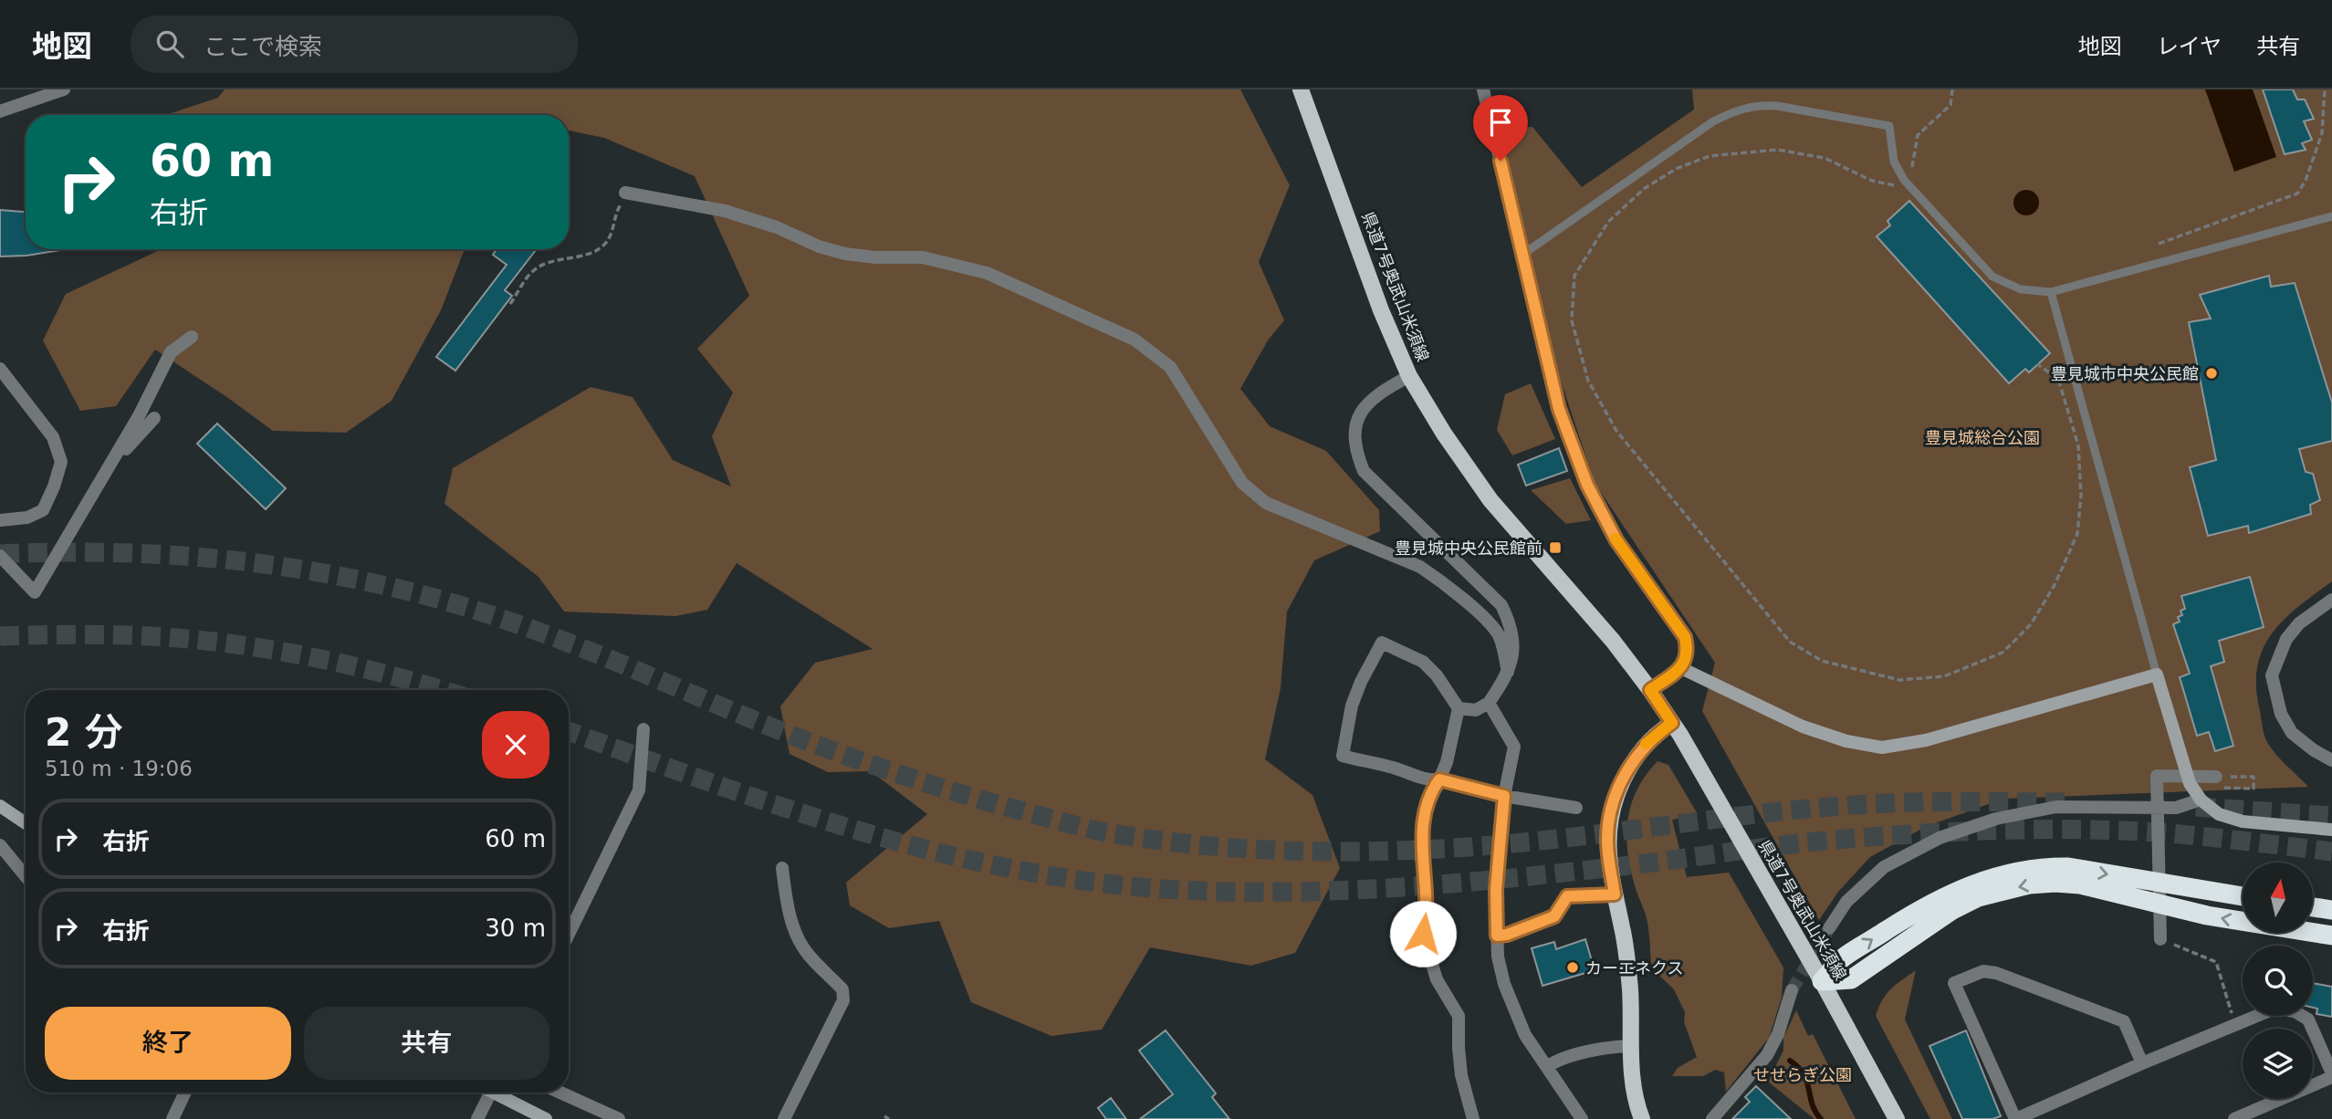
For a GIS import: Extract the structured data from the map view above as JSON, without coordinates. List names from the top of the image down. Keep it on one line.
{"streets":{"main road":["県道7号奥武山米須線"]},"parks":["豊見城総合公園","せせらぎ公園"],"places":{"other":["豊見城市中央公民館","カーエネクス"],"transit":["豊見城中央公民館前"]},"north":"top","page":{"header":"地図","search":"ここで検索","nav":["地図","レイヤ","共有"],"turn":["60 m","右折"],"heading":["2 分","510 m · 19:06"],"list":[{"name":"右折","value":"60 m"},{"name":"右折","value":"30 m"}],"buttons":["終了","共有"]}}
